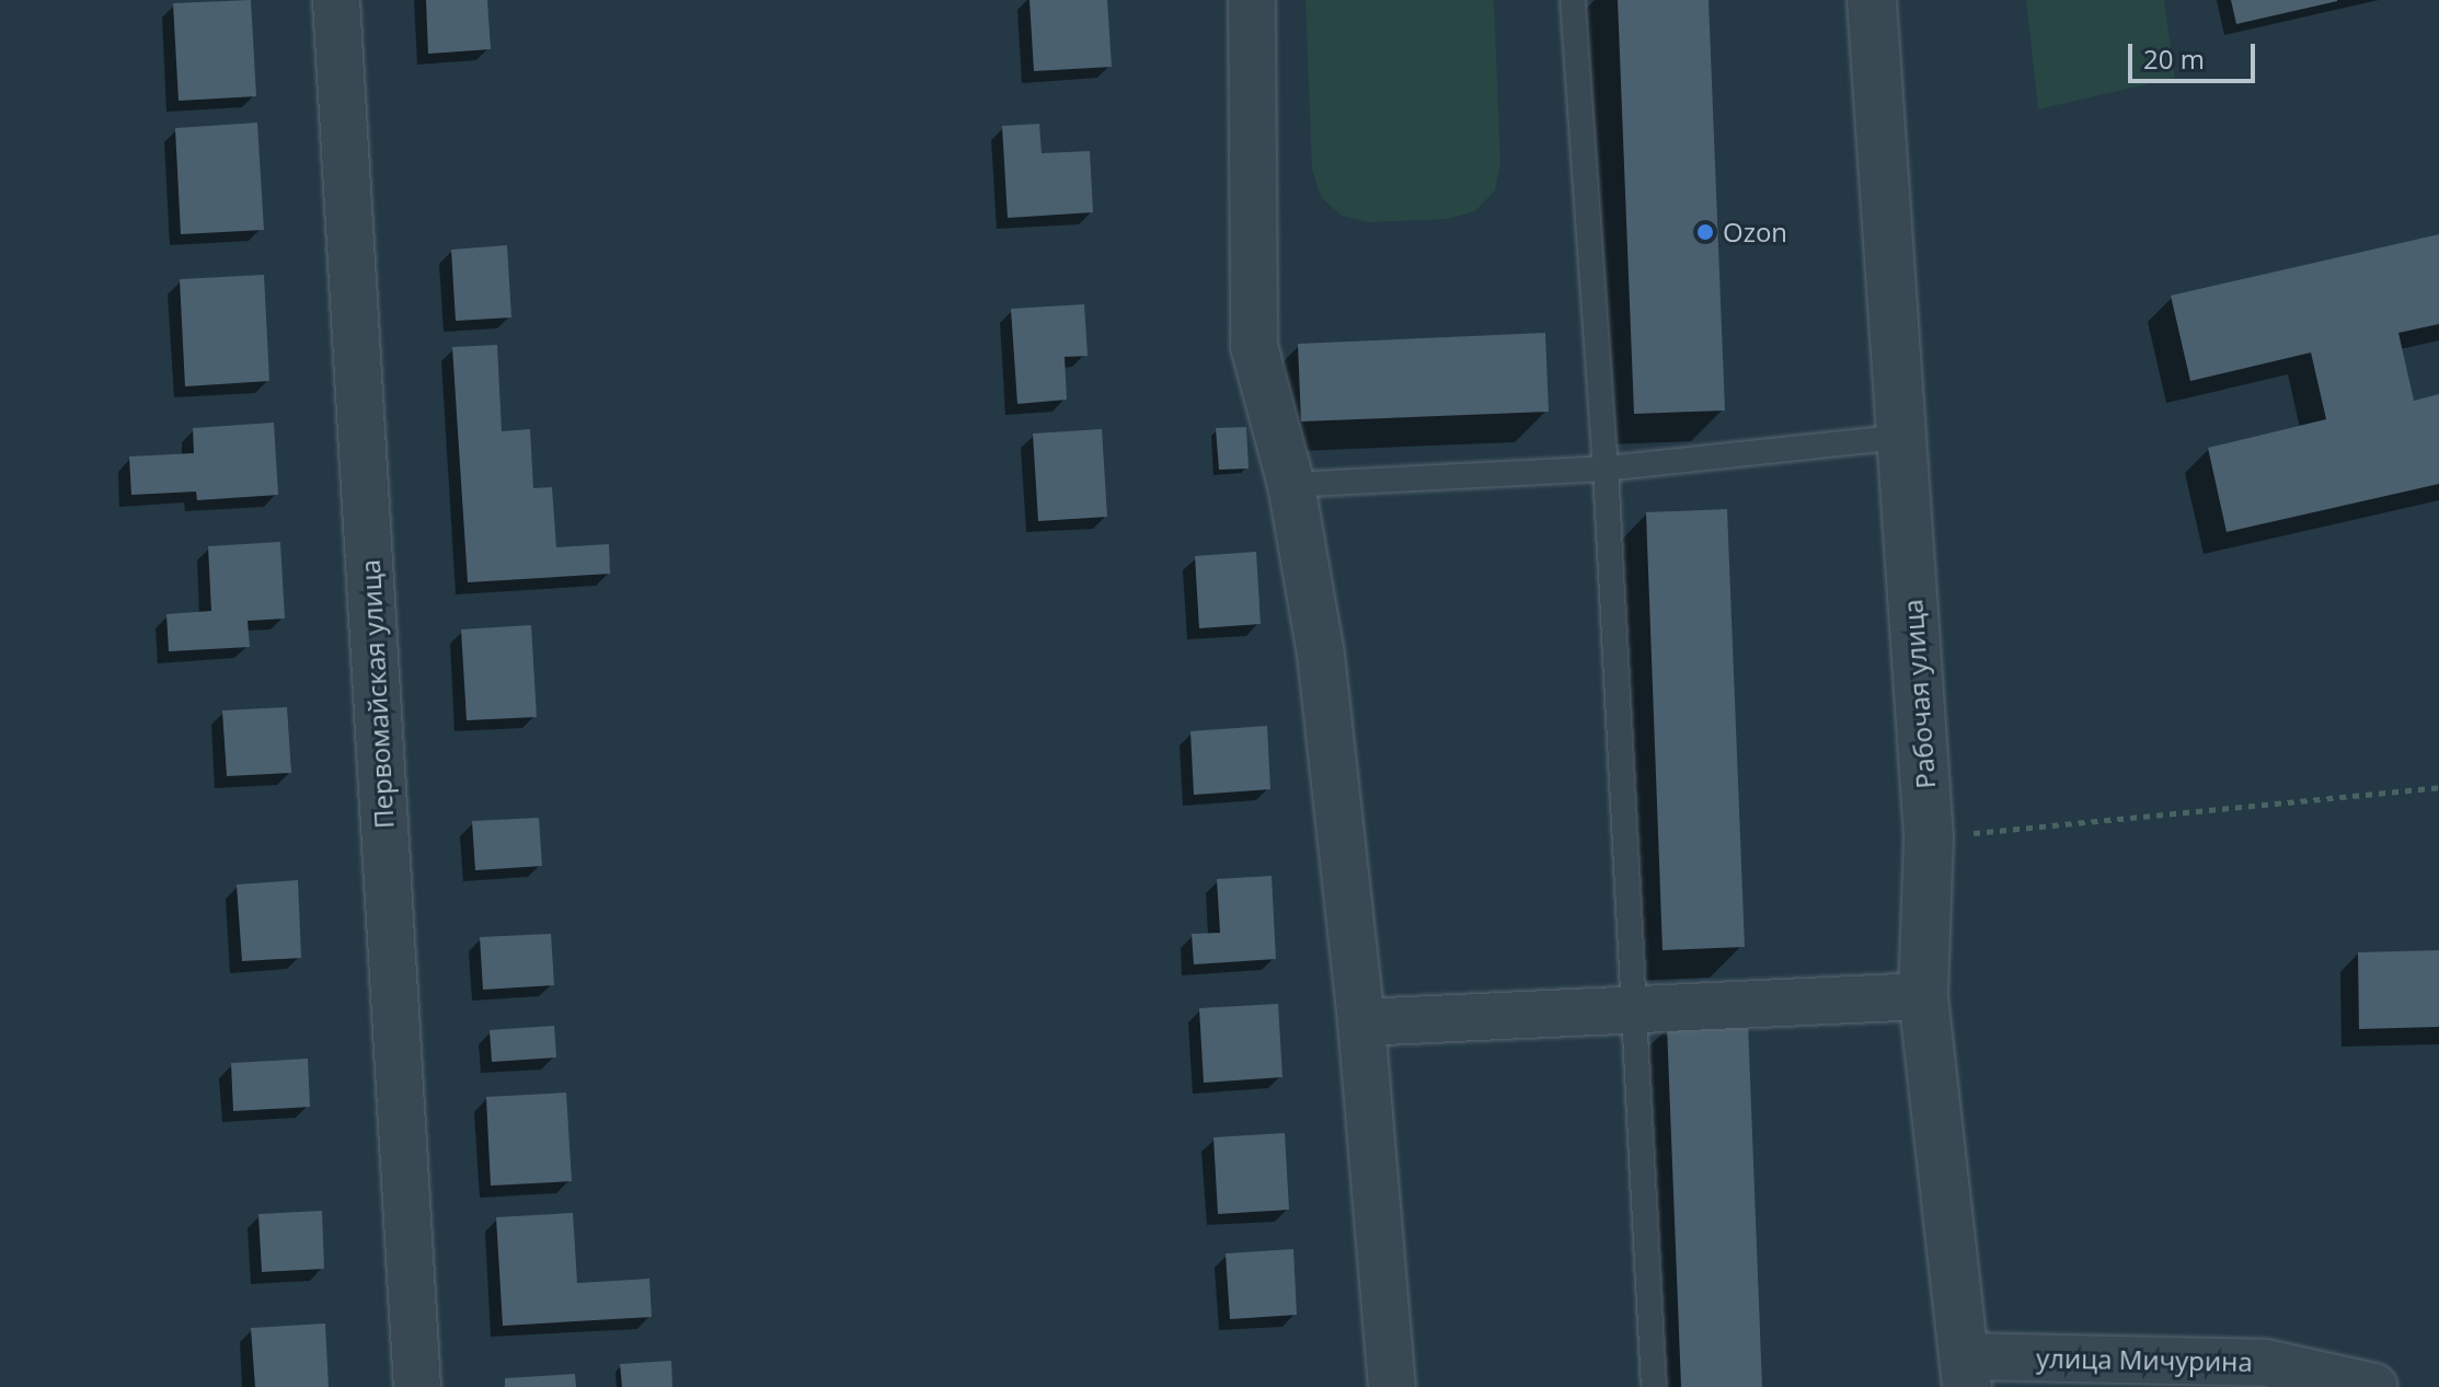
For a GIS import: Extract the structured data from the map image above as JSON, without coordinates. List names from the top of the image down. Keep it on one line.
{"streets":{"street":["Первомайская улица","Рабочая улица","улица Мичурина"]},"crossings":[["Рабочая улица","улица Мичурина"]],"places":["Ozon"],"scale_bar":"20 m"}
